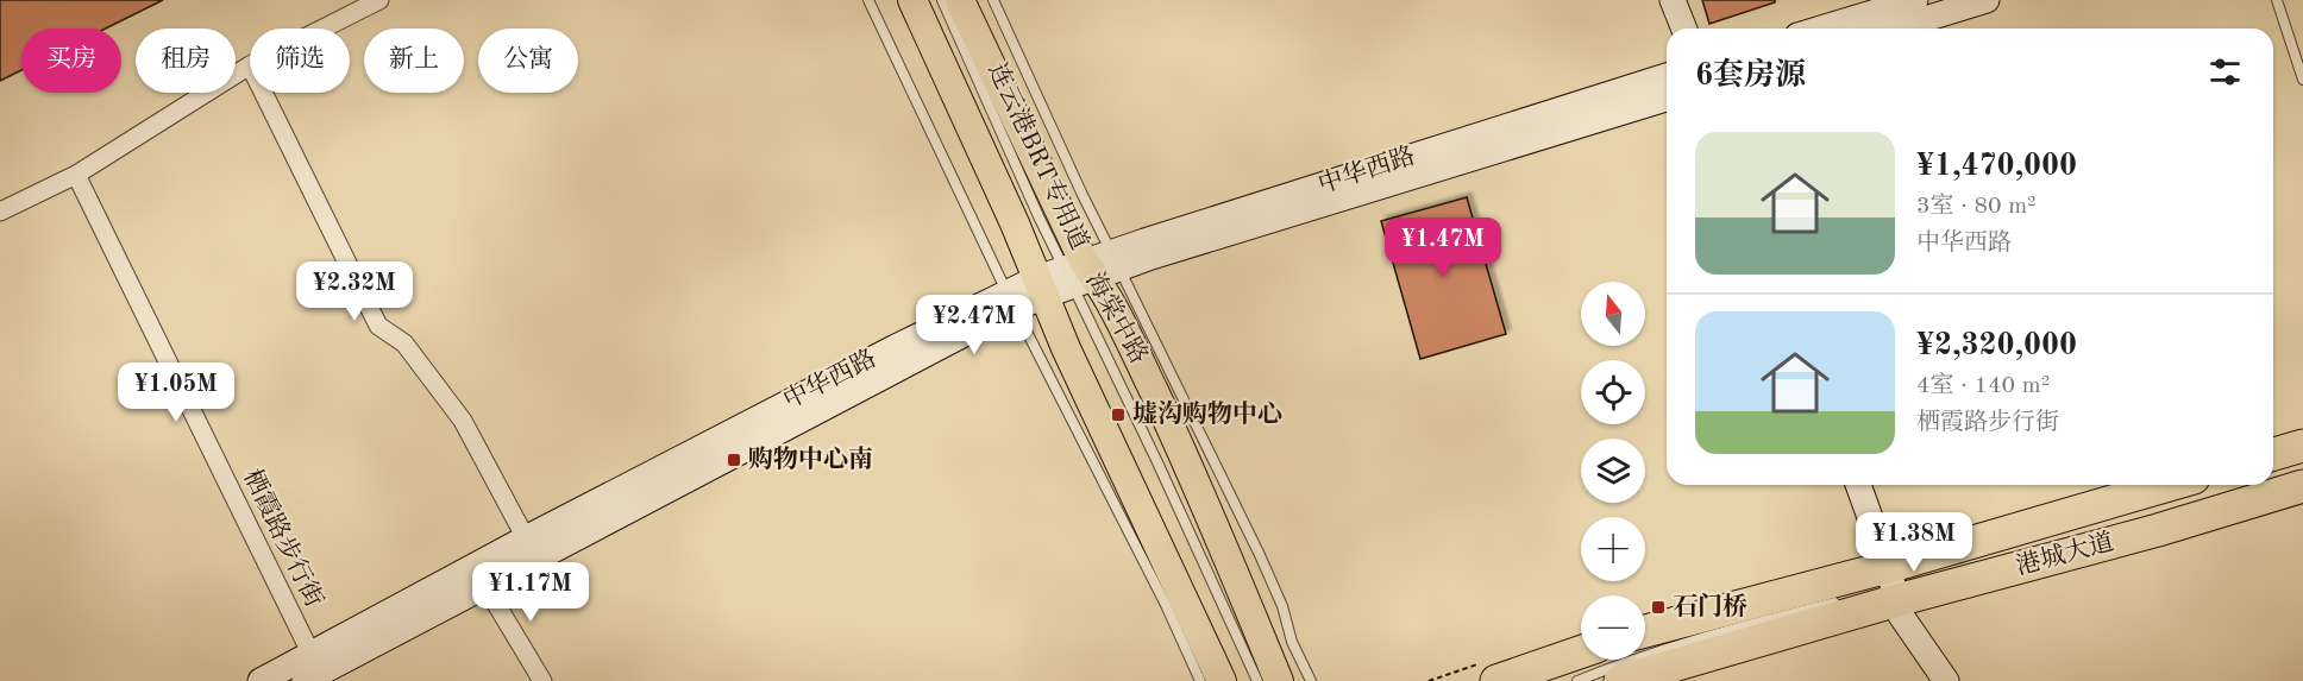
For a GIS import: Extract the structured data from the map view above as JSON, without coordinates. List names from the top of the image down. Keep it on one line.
{"streets":{"highway":["港城大道"],"main road":["中华西路","海棠中路"],"street":["栖霞路步行街"],"lane":["连云港BRT专用道"]},"crossings":[["连云港BRT专用道","中华西路"],["连云港BRT专用道","海棠中路"],["中华西路","海棠中路"],["中华西路","栖霞路步行街"]],"places":{"transit":["墟沟购物中心","购物中心南","石门桥"]},"north":"top","page":{"chip":["买房","租房","筛选","新上","公寓"],"heading":"6套房源","list":[{"name":"¥1,470,000","note":"3室 · 80 m² · 中华西路"},{"name":"¥2,320,000","note":"4室 · 140 m² · 栖霞路步行街"}],"price":["¥1.47M","¥2.32M","¥2.47M","¥1.05M","¥1.38M","¥1.17M"],"map_buttons":["+","−"]}}
